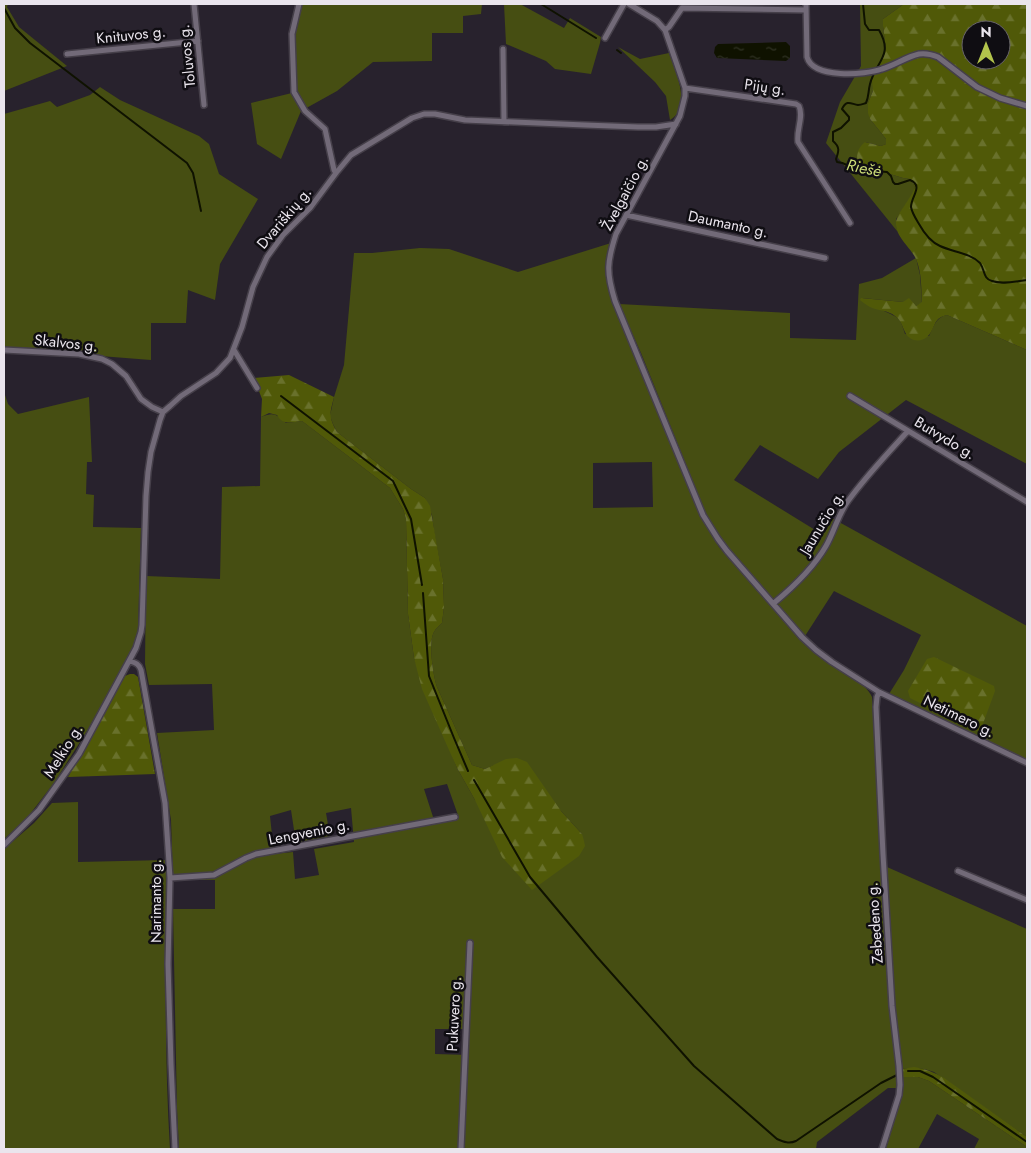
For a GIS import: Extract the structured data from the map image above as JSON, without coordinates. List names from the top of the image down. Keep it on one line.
{"streets":{"street":["Knituvos g.","Toluvos g.","Pijų g.","Žvelgaičio g.","Dvariškių g.","Daumanto g.","Skalvos g.","Butvydo g.","Jaunučio g.","Netimero g.","Melkio g.","Lengvenio g.","Narimanto g.","Zebedeno g.","Pukuvero g."]},"crossings":[["Knituvos g.","Toluvos g."],["Pijų g.","Žvelgaičio g."],["Žvelgaičio g.","Dvariškių g."],["Žvelgaičio g.","Daumanto g."],["Žvelgaičio g.","Jaunučio g."],["Žvelgaičio g.","Netimero g."],["Dvariškių g.","Skalvos g."],["Dvariškių g.","Melkio g."],["Dvariškių g.","Narimanto g."],["Butvydo g.","Jaunučio g."],["Jaunučio g.","Netimero g."],["Netimero g.","Zebedeno g."],["Melkio g.","Narimanto g."],["Lengvenio g.","Narimanto g."]],"water":["Riešė"],"north":"top"}
